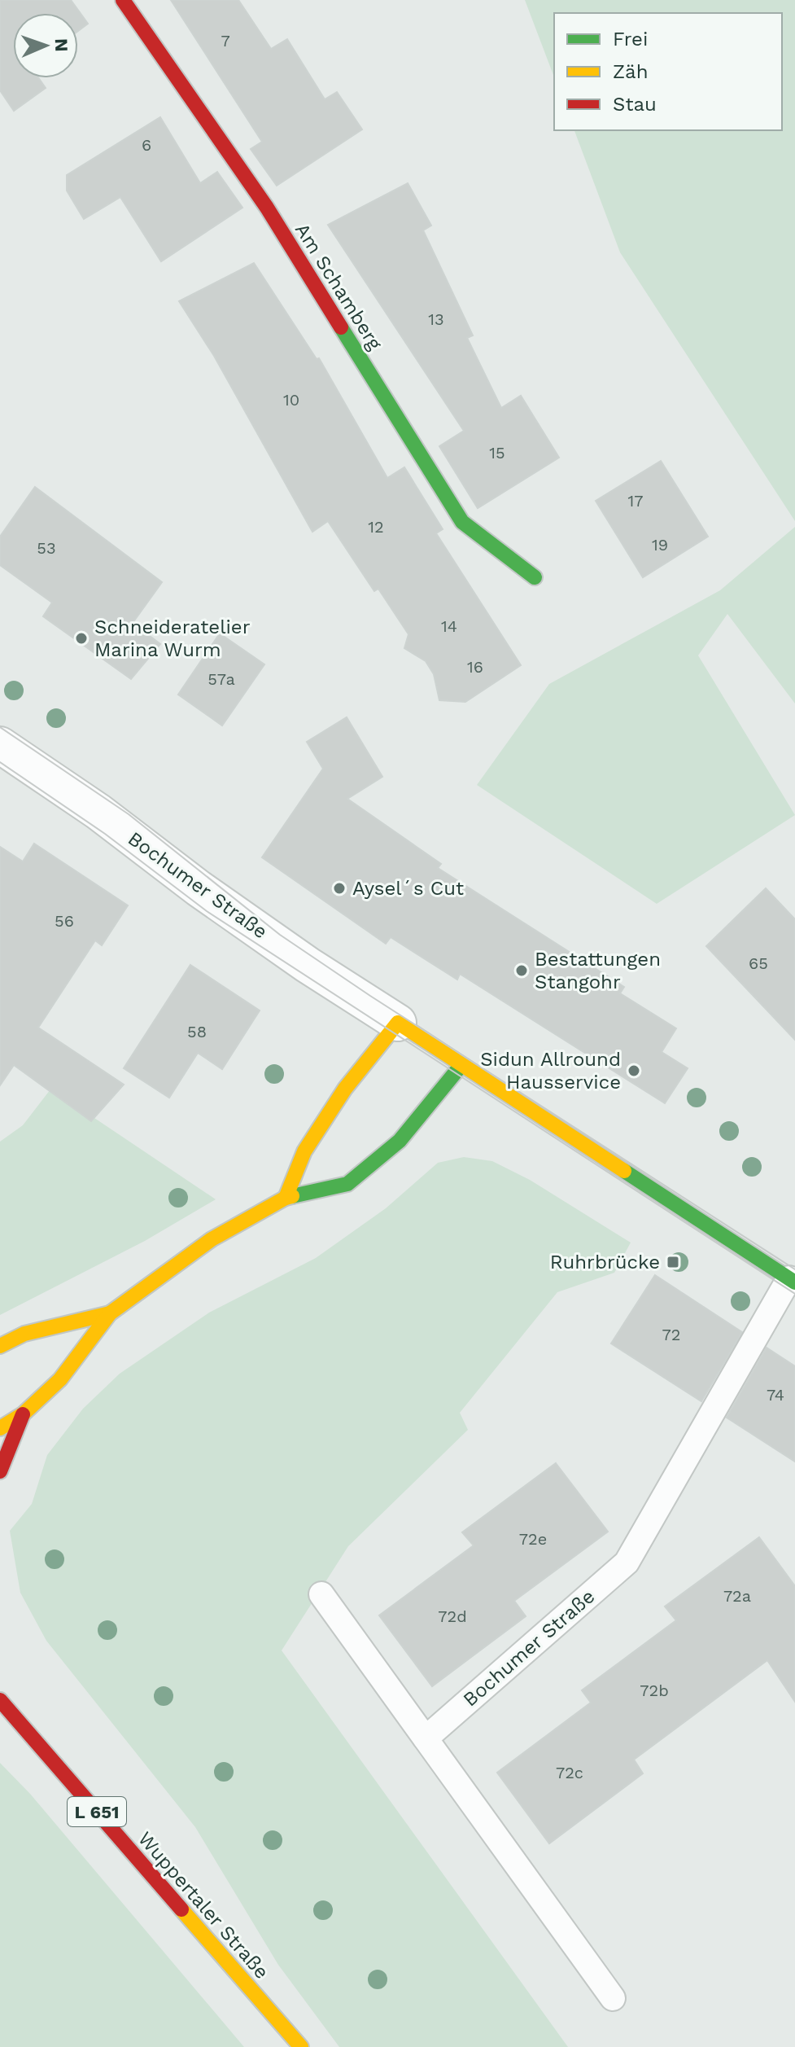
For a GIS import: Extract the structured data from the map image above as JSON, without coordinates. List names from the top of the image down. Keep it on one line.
{"streets":{"street":["Am Schamberg","Bochumer Straße","L 651","Wuppertaler Straße"]},"places":{"other":["Schneideratelier Marina Wurm","Aysel´s Cut","Bestattungen Stangohr","Sidun Allround Hausservice"],"transit":["Ruhrbrücke"]},"house_numbers":["7","6","13","10","15","17","12","19","53","14","16","57a","56","65","58","72","74","72e","72a","72d","72b","72c"],"legend":["Frei","Zäh","Stau"],"north":"right"}
